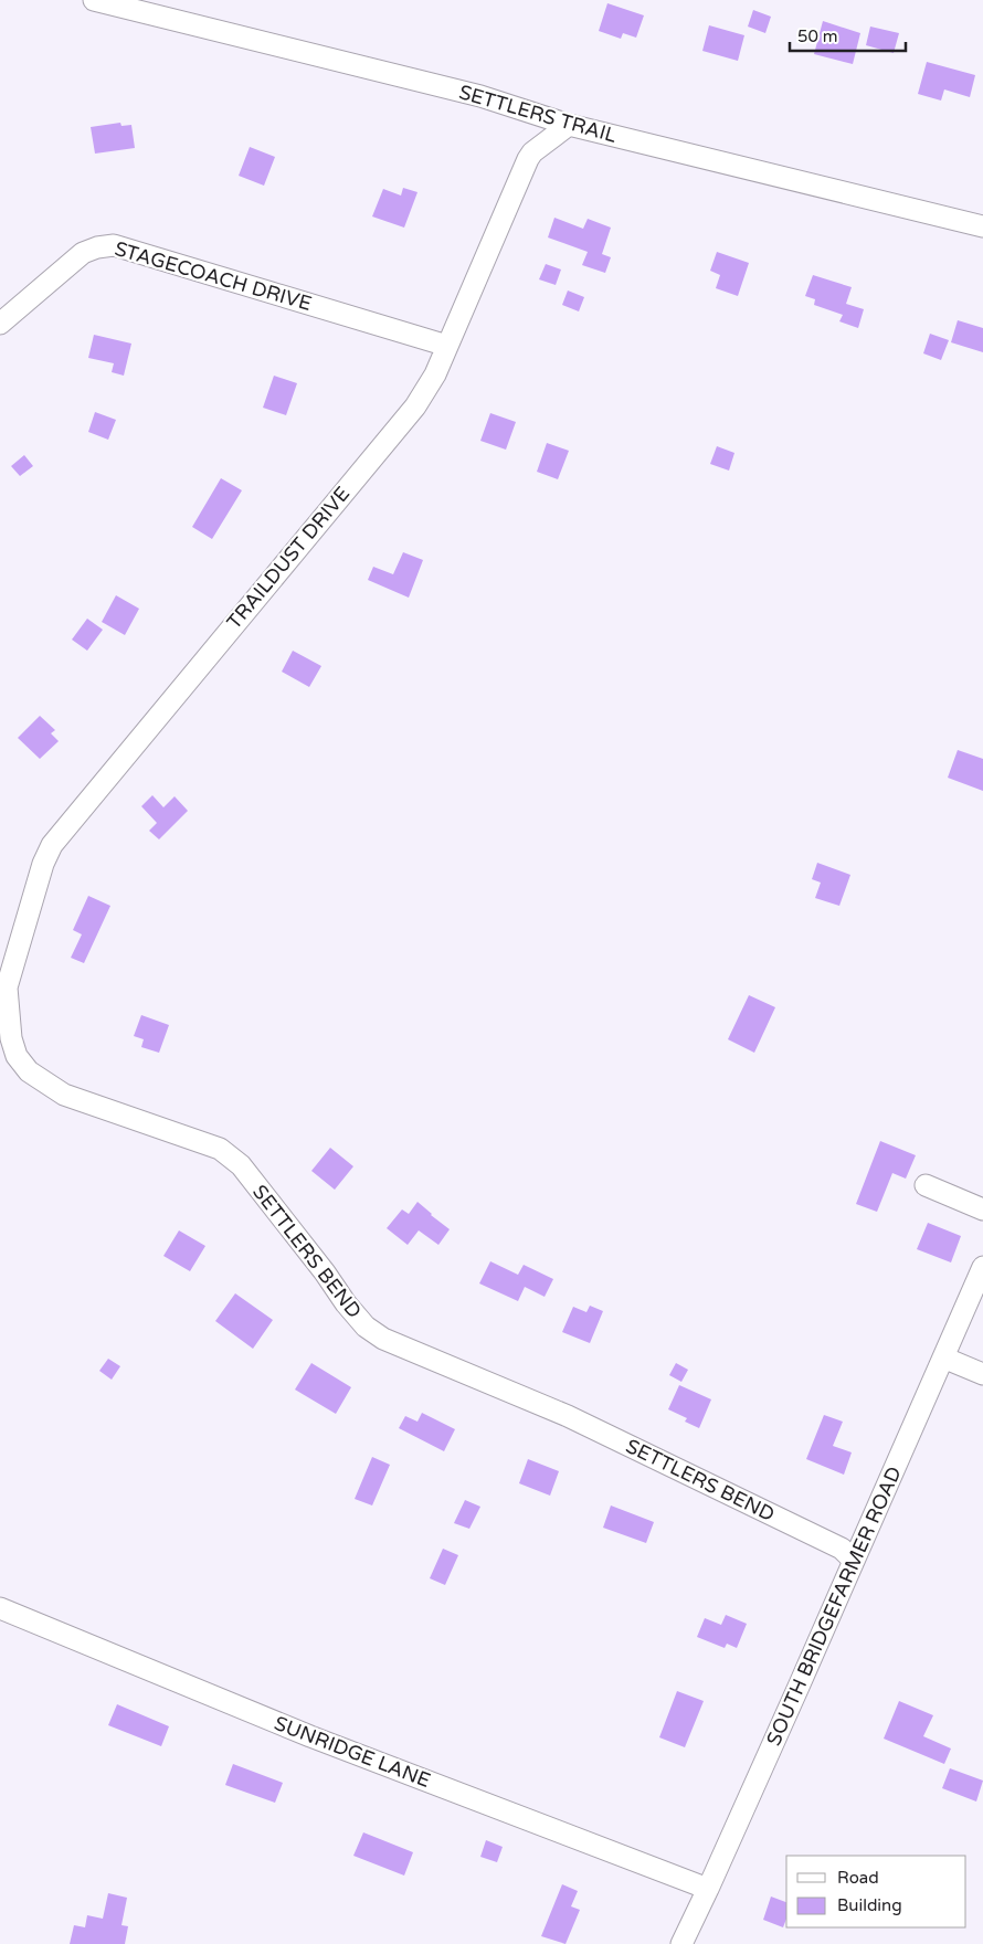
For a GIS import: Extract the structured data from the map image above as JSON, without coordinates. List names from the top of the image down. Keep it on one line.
{"streets":{"street":["SETTLERS TRAIL","STAGECOACH DRIVE","TRAILDUST DRIVE","SETTLERS BEND","SOUTH BRIDGEFARMER ROAD","SUNRIDGE LANE"]},"crossings":[["SETTLERS TRAIL","TRAILDUST DRIVE"],["STAGECOACH DRIVE","TRAILDUST DRIVE"],["TRAILDUST DRIVE","SETTLERS BEND"],["SETTLERS BEND","SOUTH BRIDGEFARMER ROAD"],["SOUTH BRIDGEFARMER ROAD","SUNRIDGE LANE"]],"legend":["Road","Building"],"scale_bar":"50 m"}
